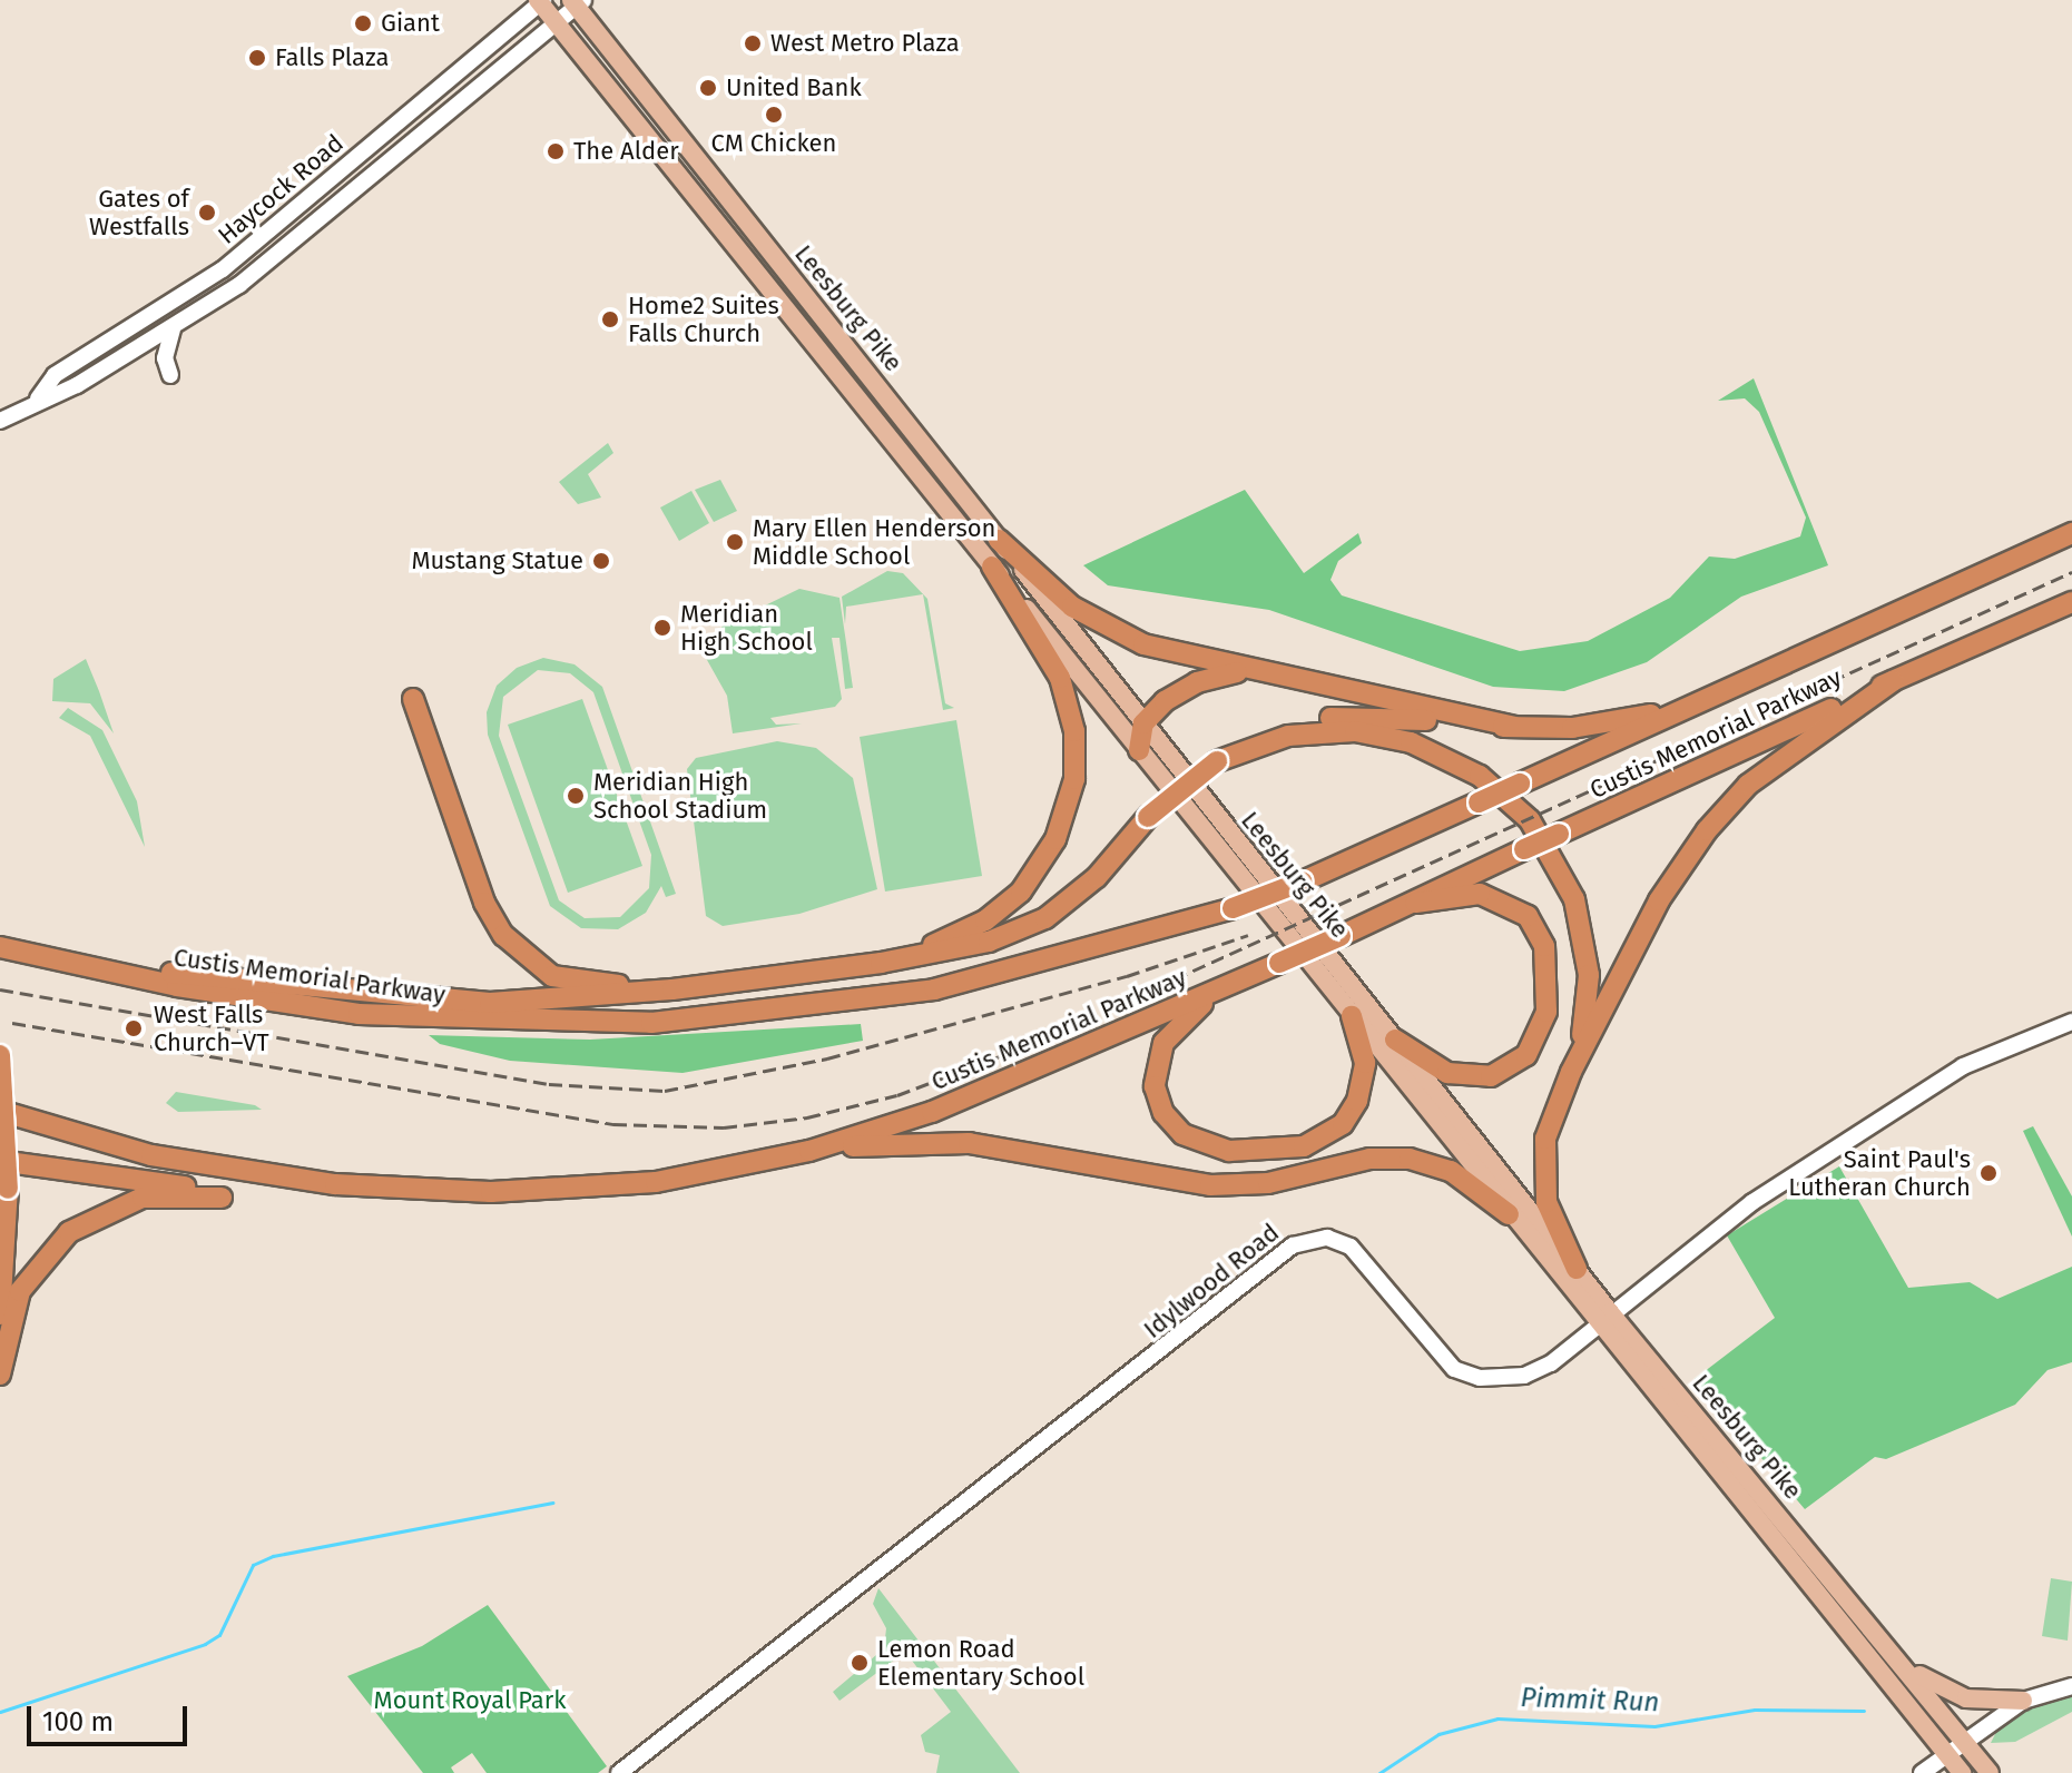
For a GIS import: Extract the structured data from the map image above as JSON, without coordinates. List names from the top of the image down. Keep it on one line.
{"streets":{"highway":["Custis Memorial Parkway"],"main road":["Haycock Road","Leesburg Pike","Idylwood Road"]},"crossings":[["Haycock Road","Leesburg Pike"],["Leesburg Pike","Idylwood Road"]],"water":["Pimmit Run"],"parks":["Mount Royal Park"],"places":["Giant","West Metro Plaza","Falls Plaza","United Bank","CM Chicken","The Alder","Gates of Westfalls","Home2 Suites Falls Church","Mary Ellen Henderson Middle School","Mustang Statue","Meridian High School","Meridian High School Stadium","West Falls Church–VT","Saint Paul's Lutheran Church","Lemon Road Elementary School"],"scale_bar":"100 m"}
